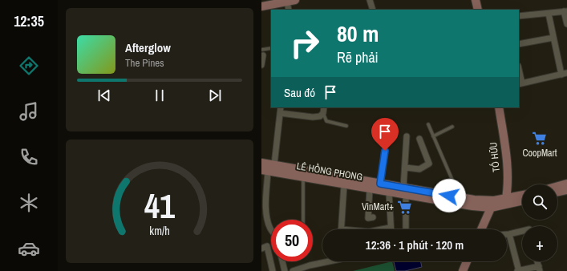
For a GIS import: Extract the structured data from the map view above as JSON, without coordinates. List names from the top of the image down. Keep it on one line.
{"streets":{"main road":["TỐ HỮU","LÊ HỒNG PHONG"]},"crossings":[["TỐ HỮU","LÊ HỒNG PHONG"]],"places":{"supermarket":["CoopMart","VinMart+"]},"page":{"tabs":"12:35","turn":["80 m","Rẽ phải"],"song":["Afterglow","The Pines"],"then":"Sau đó","map_buttons":"+","limit":"50","trip":"12:36 · 1 phút · 120 m","gauge":["41","km/h"]}}
